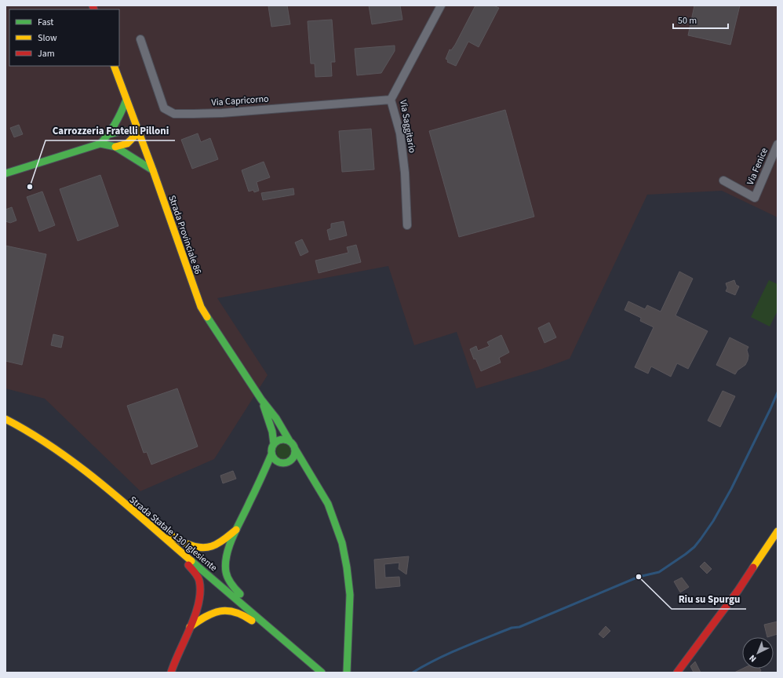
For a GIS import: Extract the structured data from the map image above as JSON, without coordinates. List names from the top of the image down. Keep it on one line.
{"streets":{"main road":["Strada Provinciale 86","Strada Statale 130 Iglesiente"],"street":["Via Capricorno","Via Saggitario","Via Fenice"]},"crossings":[["Via Capricorno","Via Saggitario"]],"places":["Carrozzeria Fratelli Pilloni","Riu su Spurgu"],"legend":["Fast","Slow","Jam"],"scale_bar":"50 m","north":"bottom left"}
